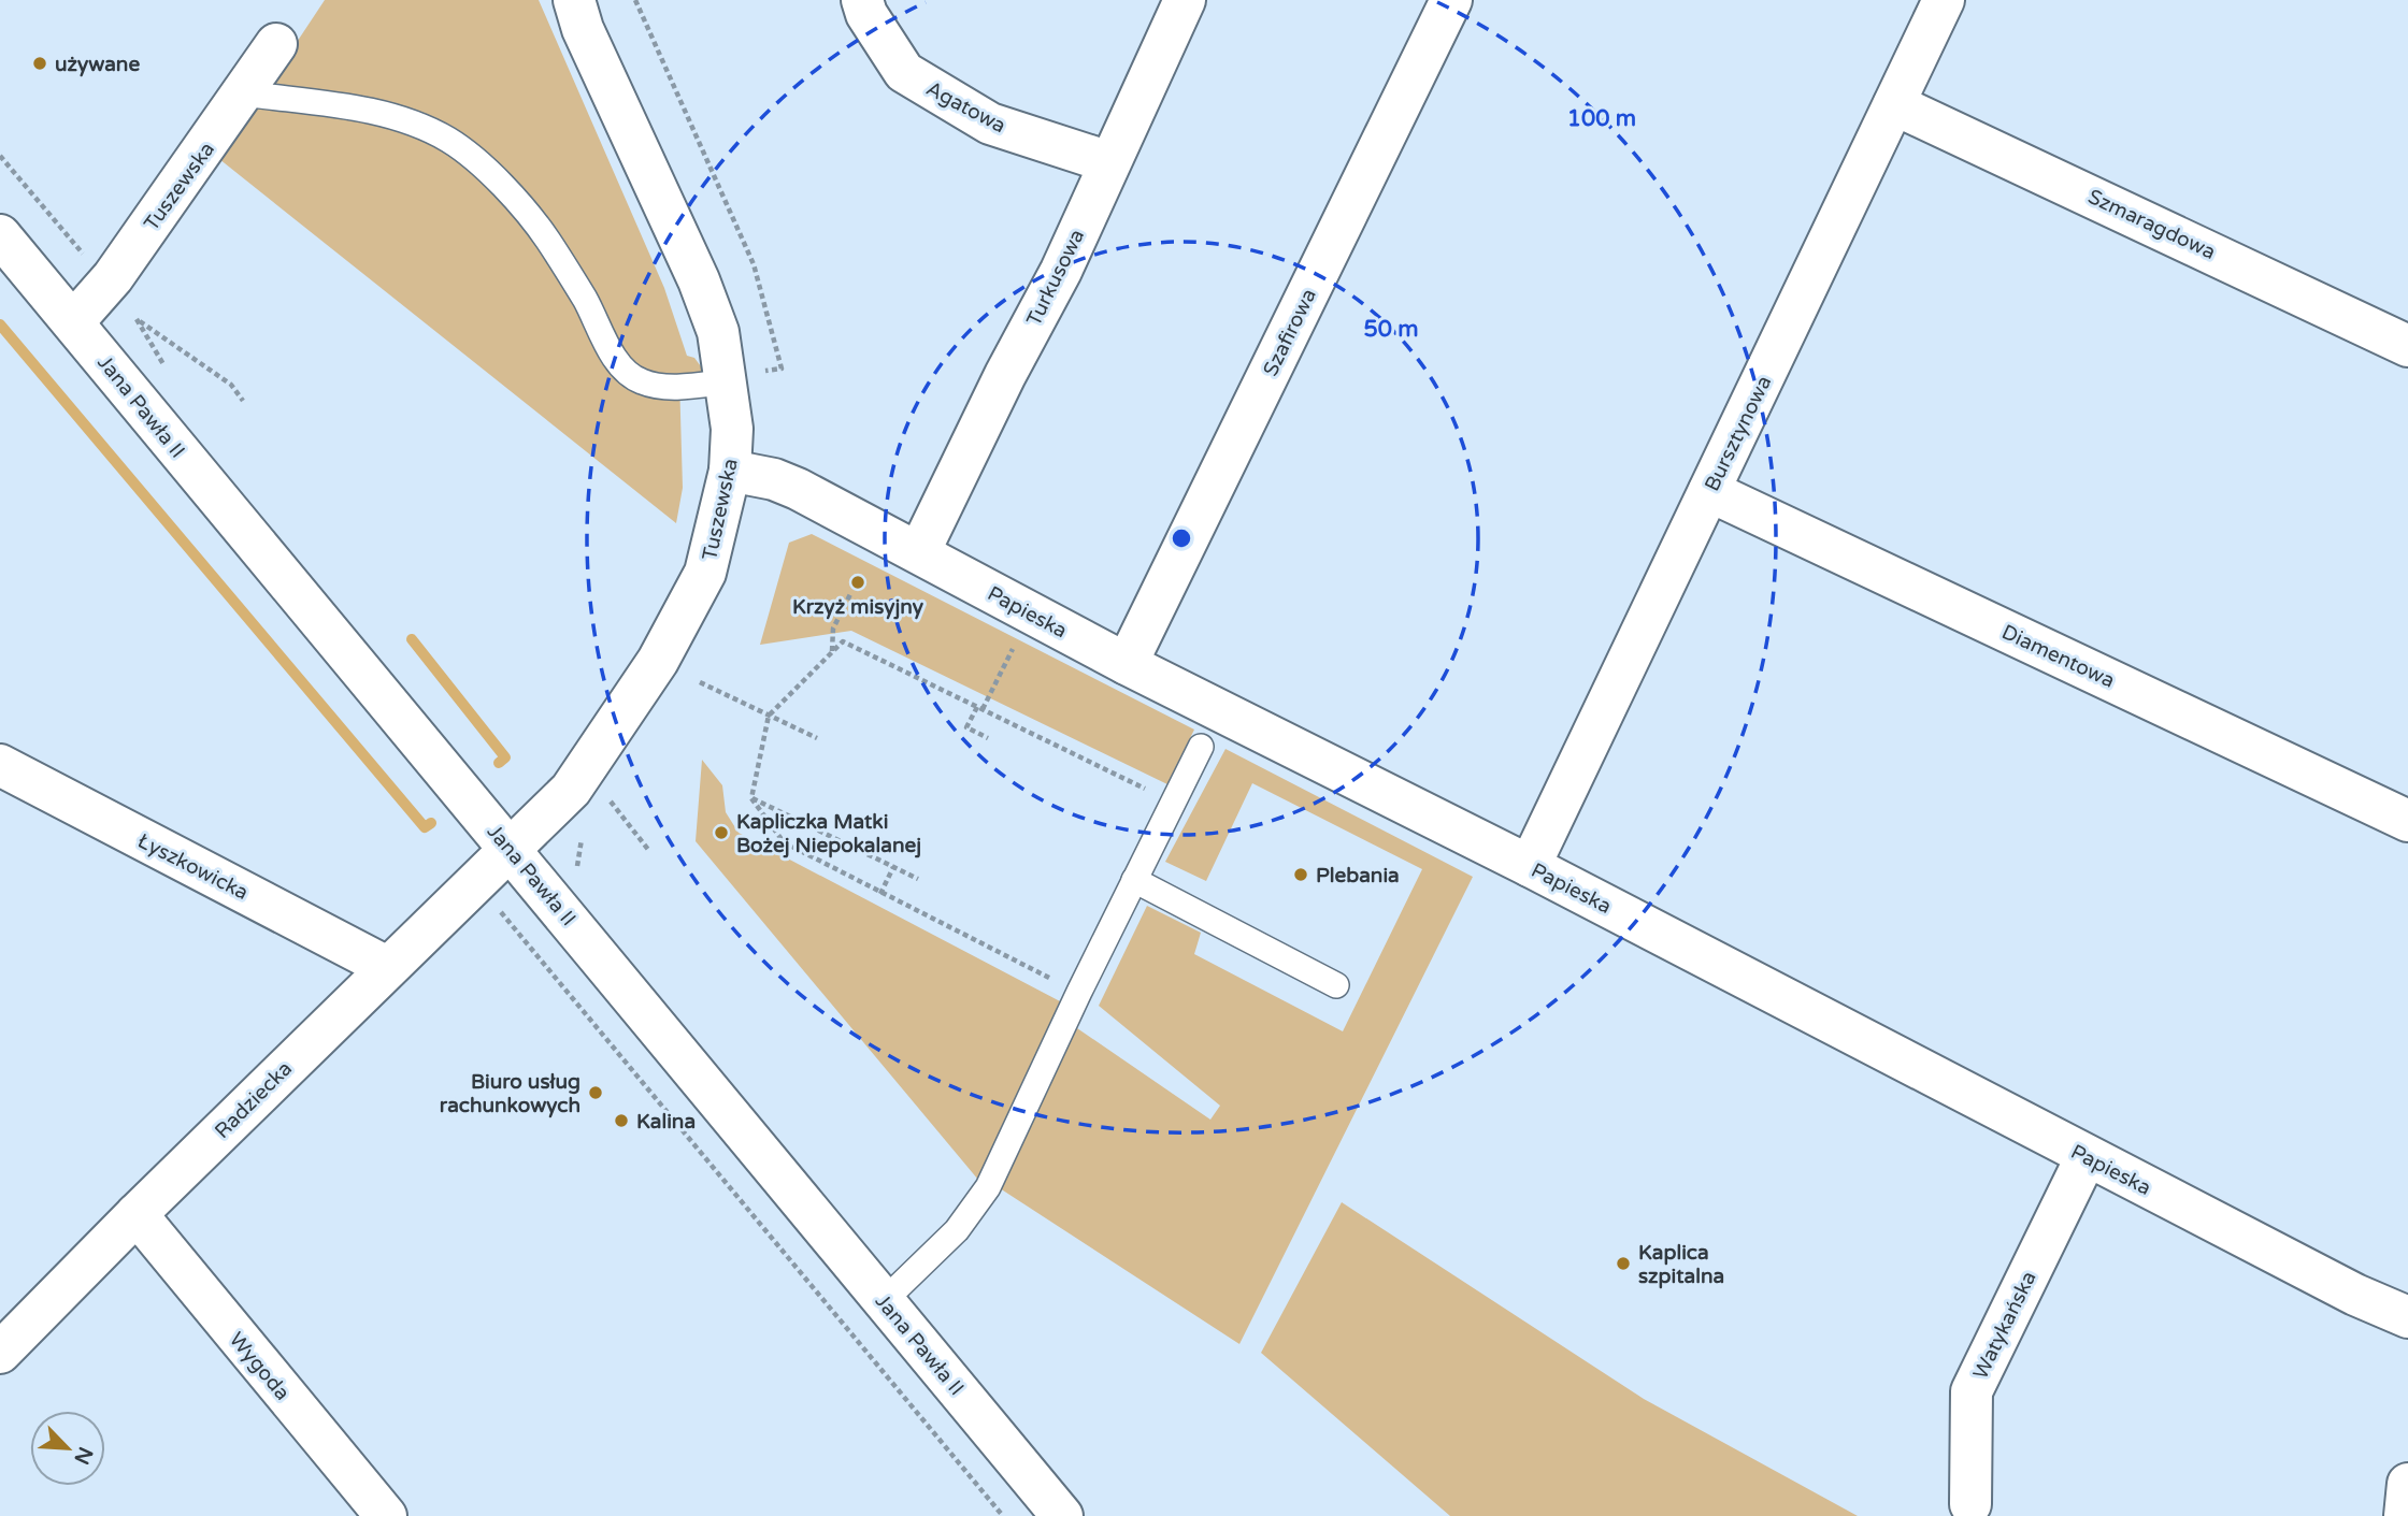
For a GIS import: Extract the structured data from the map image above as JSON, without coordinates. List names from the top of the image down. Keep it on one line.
{"streets":{"street":["Agatowa","Tuszewska","Szmaragdowa","Turkusowa","Szafirowa","Jana Pawła II","Bursztynowa","Papieska","Diamentowa","Łyszkowicka","Radziecka","Watykańska","Wygoda"]},"crossings":[["Agatowa","Turkusowa"],["Tuszewska","Jana Pawła II"],["Tuszewska","Papieska"],["Tuszewska","Radziecka"],["Szmaragdowa","Bursztynowa"],["Turkusowa","Papieska"],["Szafirowa","Papieska"],["Jana Pawła II","Radziecka"],["Bursztynowa","Papieska"],["Bursztynowa","Diamentowa"],["Papieska","Watykańska"],["Łyszkowicka","Radziecka"],["Radziecka","Wygoda"]],"places":["używane","Krzyż misyjny","Kapliczka Matki Bożej Niepokalanej","Plebania","Biuro usług rachunkowych","Kalina","Kaplica szpitalna"],"north":"bottom right","rings":["100 m","50 m"]}
